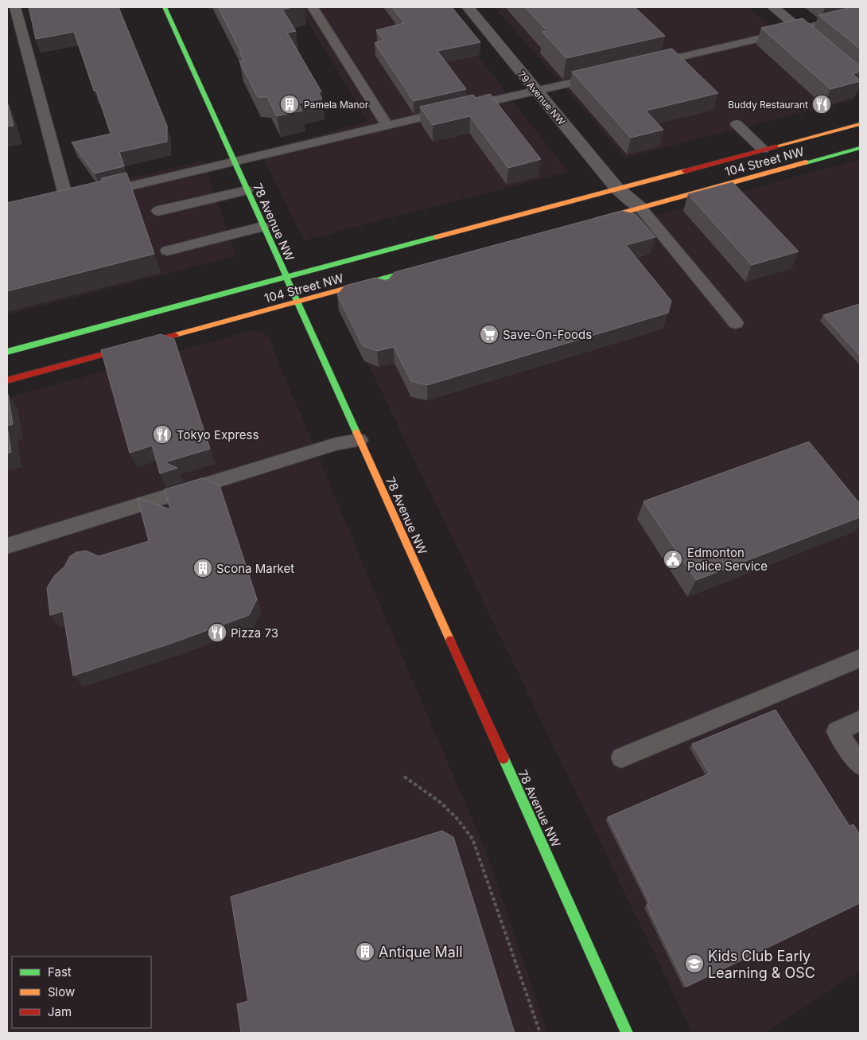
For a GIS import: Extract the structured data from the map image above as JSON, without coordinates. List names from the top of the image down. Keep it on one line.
{"streets":{"street":["79 Avenue NW","104 Street NW","78 Avenue NW"]},"crossings":[["79 Avenue NW","104 Street NW"],["104 Street NW","78 Avenue NW"]],"places":{"building":["Pamela Manor","Scona Market","Antique Mall"],"restaurant":["Buddy Restaurant","Tokyo Express","Pizza 73"],"supermarket":["Save-On-Foods"],"public building":["Edmonton Police Service"],"school or university":["Kids Club Early Learning & OSC"]},"legend":["Fast","Slow","Jam"]}
